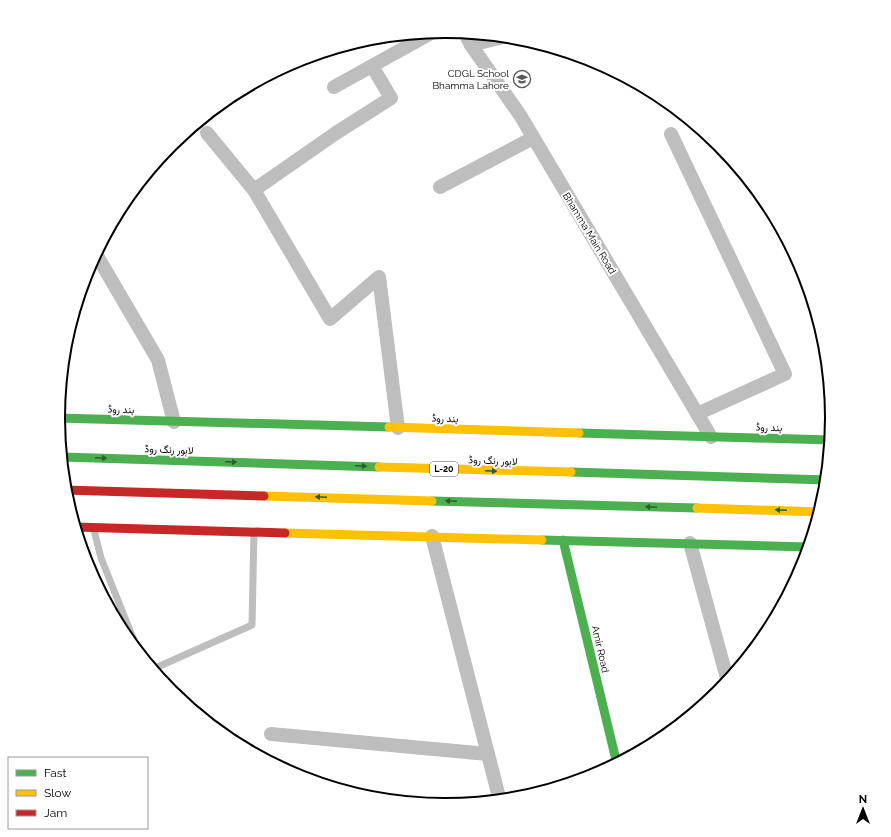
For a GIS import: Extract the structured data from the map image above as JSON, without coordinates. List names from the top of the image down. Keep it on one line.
{"streets":{"main road":["بند روڈ","لاہور رنگ روڈ","L-20","Amir Road"],"street":["Bhamma Main Road"]},"crossings":[["Bhamma Main Road","بند روڈ"]],"places":{"school or university":["CDGL School Bhamma Lahore"]},"legend":["Fast","Slow","Jam"],"north":"top"}
